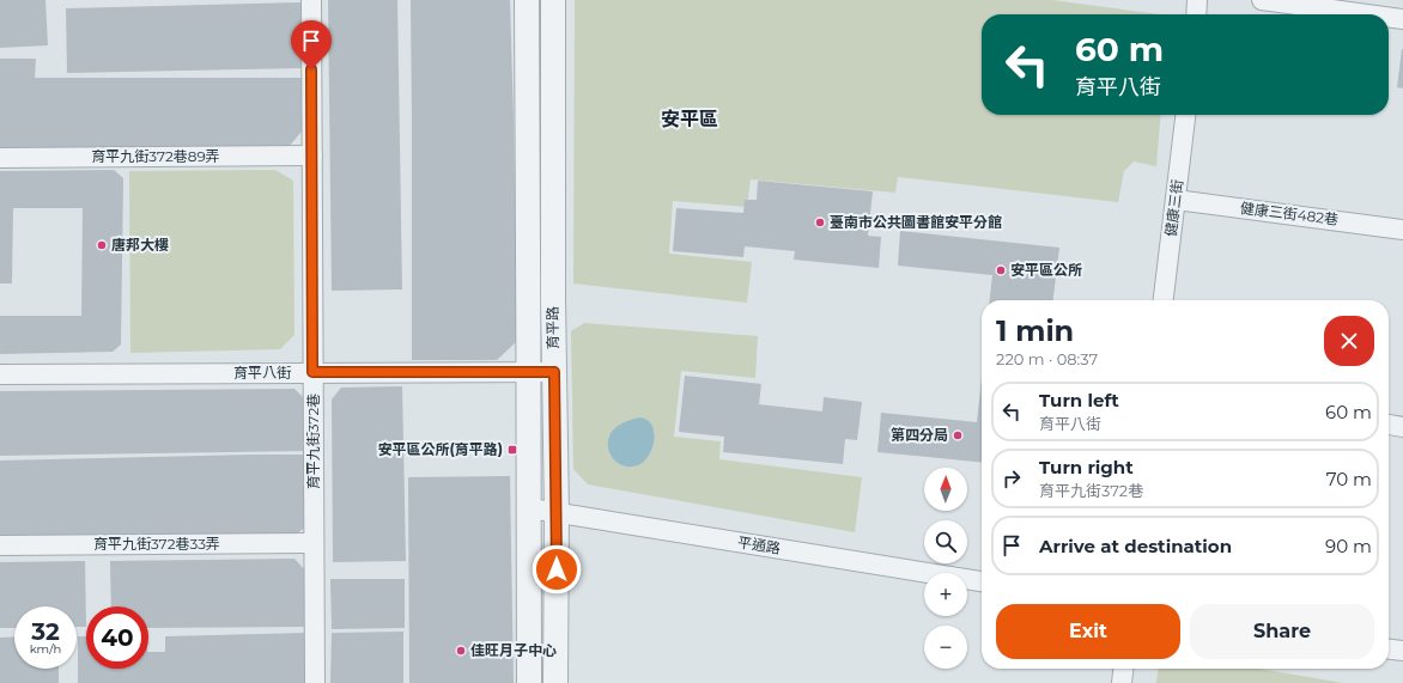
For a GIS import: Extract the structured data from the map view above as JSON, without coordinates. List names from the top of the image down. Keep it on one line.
{"streets":{"street":["育平九街372巷89弄","健康三街","健康三街482巷","育平路","育平八街","育平九街372巷","育平九街372巷33弄","平通路"]},"crossings":[["育平九街372巷89弄","育平九街372巷"],["健康三街","健康三街482巷"],["育平路","育平八街"],["育平路","平通路"],["育平八街","育平九街372巷"],["育平九街372巷","育平九街372巷33弄"]],"districts":["安平區"],"places":{"other":["臺南市公共圖書館安平分館","唐邦大樓","安平區公所","第四分局","佳旺月子中心"],"transit":["安平區公所(育平路)"]},"north":"top","page":{"turn":["60 m","育平八街"],"heading":["1 min","220 m · 08:37"],"list":[{"name":"Turn left","note":"育平八街","value":"60 m"},{"name":"Turn right","note":"育平九街372巷","value":"70 m"},{"name":"Arrive at destination","value":"90 m"}],"map_buttons":["+","−"],"buttons":["Exit","Share"],"speed":"32 km/h","limit":"40"}}
